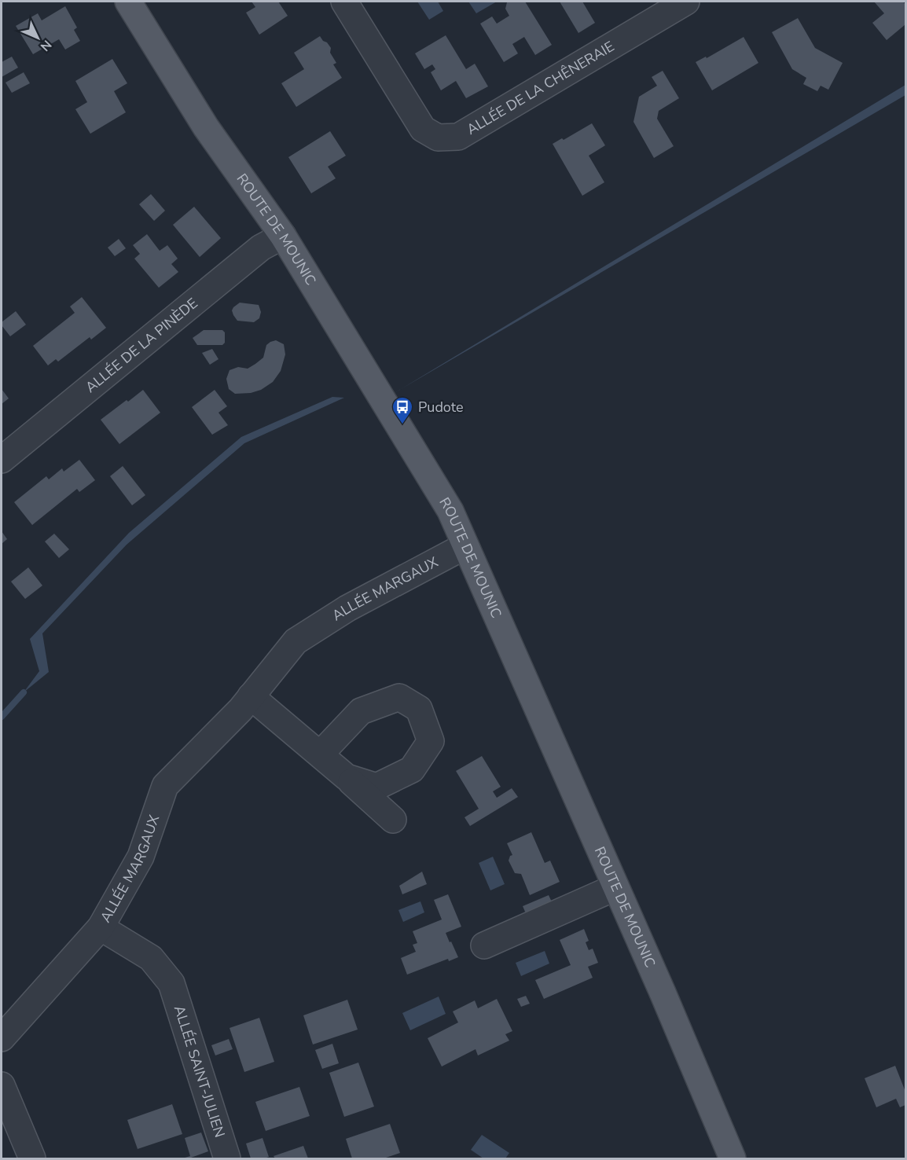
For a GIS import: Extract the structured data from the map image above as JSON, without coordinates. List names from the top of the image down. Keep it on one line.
{"streets":{"main road":["ROUTE DE MOUNIC"],"street":["ALLÉE DE LA CHÊNERAIE","ALLÉE DE LA PINÈDE","ALLÉE MARGAUX","ALLÉE SAINT-JULIEN"]},"crossings":[["ROUTE DE MOUNIC","ALLÉE DE LA PINÈDE"],["ROUTE DE MOUNIC","ALLÉE MARGAUX"],["ALLÉE MARGAUX","ALLÉE SAINT-JULIEN"]],"places":{"bus stop":["Pudote"]},"north":"bottom right"}
